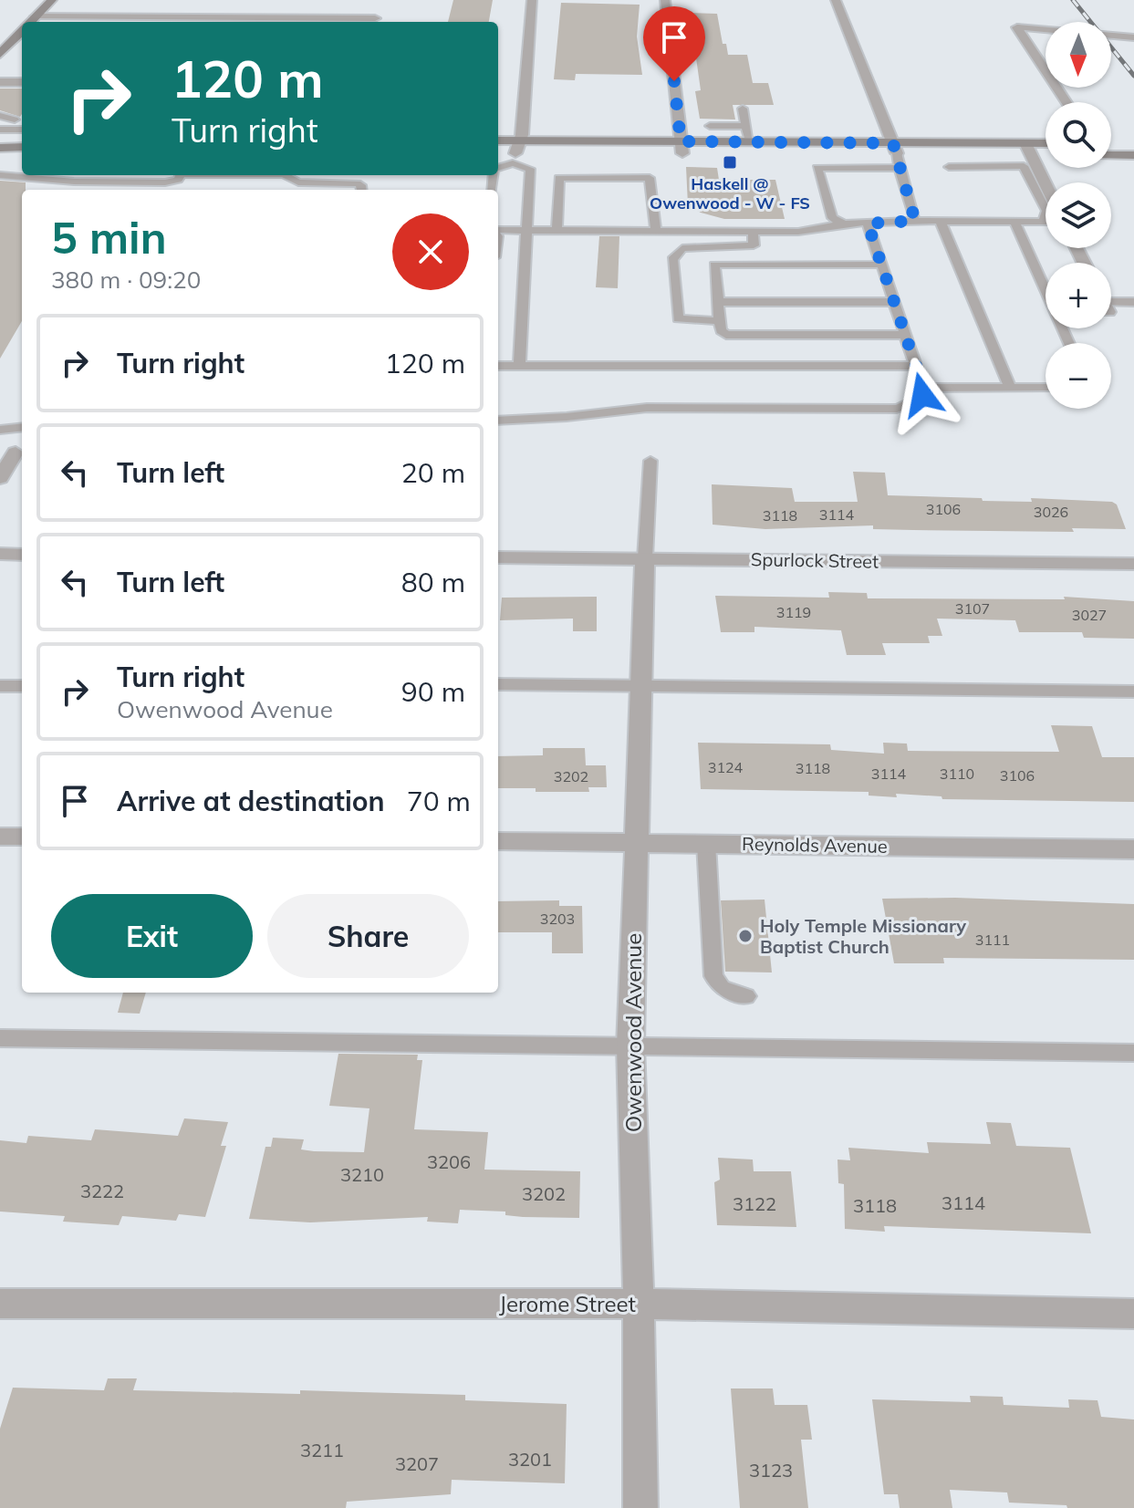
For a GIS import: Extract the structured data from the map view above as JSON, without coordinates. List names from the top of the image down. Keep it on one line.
{"streets":{"street":["Spurlock Street","Reynolds Avenue","Owenwood Avenue","Jerome Street"]},"crossings":[["Spurlock Street","Owenwood Avenue"],["Reynolds Avenue","Owenwood Avenue"],["Owenwood Avenue","Jerome Street"]],"places":{"transit":["Haskell @ Owenwood - W - FS"],"other":["Holy Temple Missionary Baptist Church"]},"house_numbers":["3106","3026","3114","3118","3107","3119","3027","3124","3118","3114","3110","3106","3202","3203","3111","3206","3210","3222","3202","3114","3122","3118","3211","3201","3207","3123"],"north":"bottom","page":{"map_buttons":["+","−"],"turn":["120 m","Turn right"],"heading":["5 min","380 m · 09:20"],"list":[{"name":"Turn right","value":"120 m"},{"name":"Turn left","value":"20 m"},{"name":"Turn left","value":"80 m"},{"name":"Turn right","note":"Owenwood Avenue","value":"90 m"},{"name":"Arrive at destination","value":"70 m"}],"buttons":["Exit","Share"]}}
